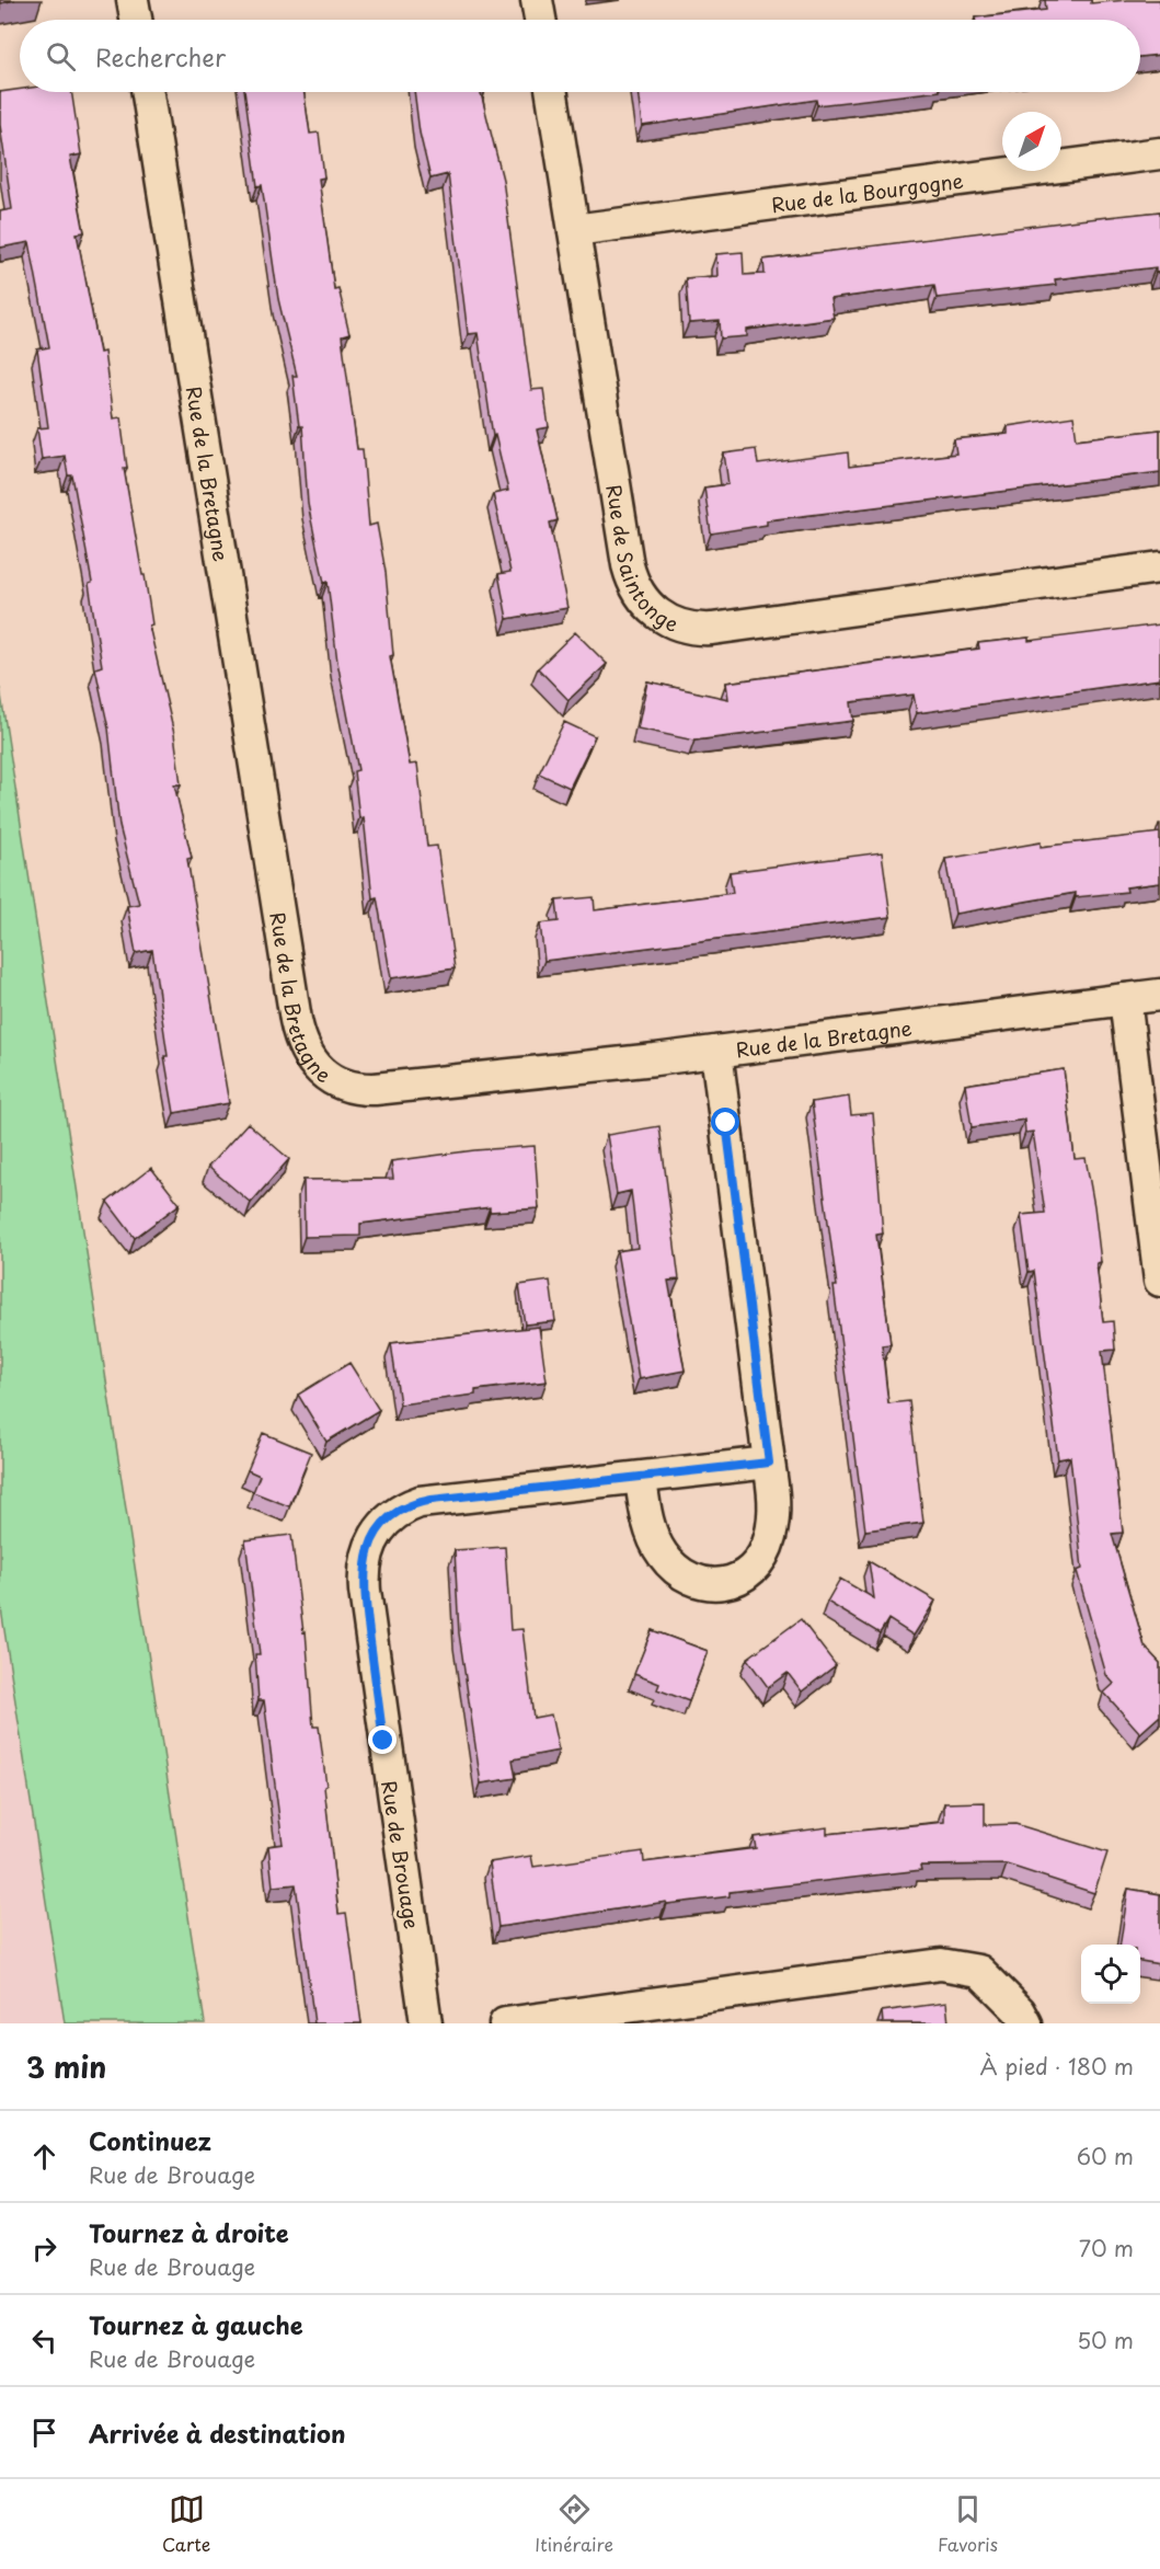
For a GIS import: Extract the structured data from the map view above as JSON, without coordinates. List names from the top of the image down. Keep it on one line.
{"streets":{"street":["Rue de la Bourgogne","Rue de la Bretagne","Rue de Saintonge","Rue de Brouage"]},"crossings":[["Rue de la Bourgogne","Rue de Saintonge"]],"north":"top right","page":{"search":"Rechercher","heading":["3 min","À pied · 180 m"],"list":[["Continuez","Rue de Brouage","60 m"],["Tournez à droite","Rue de Brouage","70 m"],["Tournez à gauche","Rue de Brouage","50 m"],"Arrivée à destination"],"nav":["Carte","Itinéraire","Favoris"]}}
